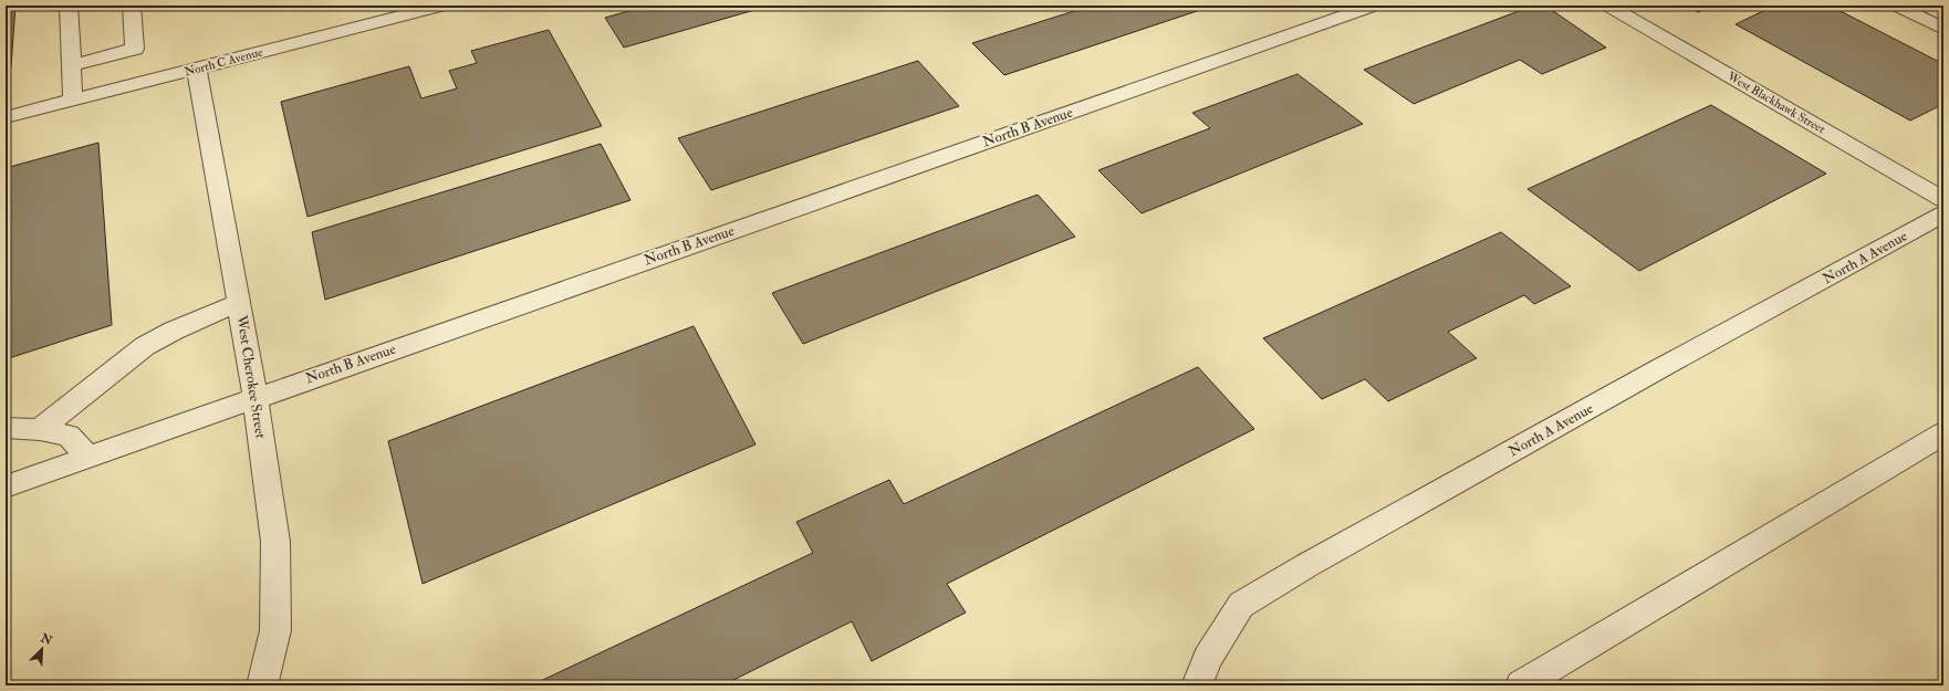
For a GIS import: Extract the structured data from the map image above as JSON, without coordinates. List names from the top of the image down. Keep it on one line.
{"streets":{"street":["North C Avenue","West Blackhawk Street","North B Avenue","North A Avenue","West Cherokee Street"]},"crossings":[["North C Avenue","West Cherokee Street"],["North B Avenue","West Cherokee Street"]],"north":"top right"}
